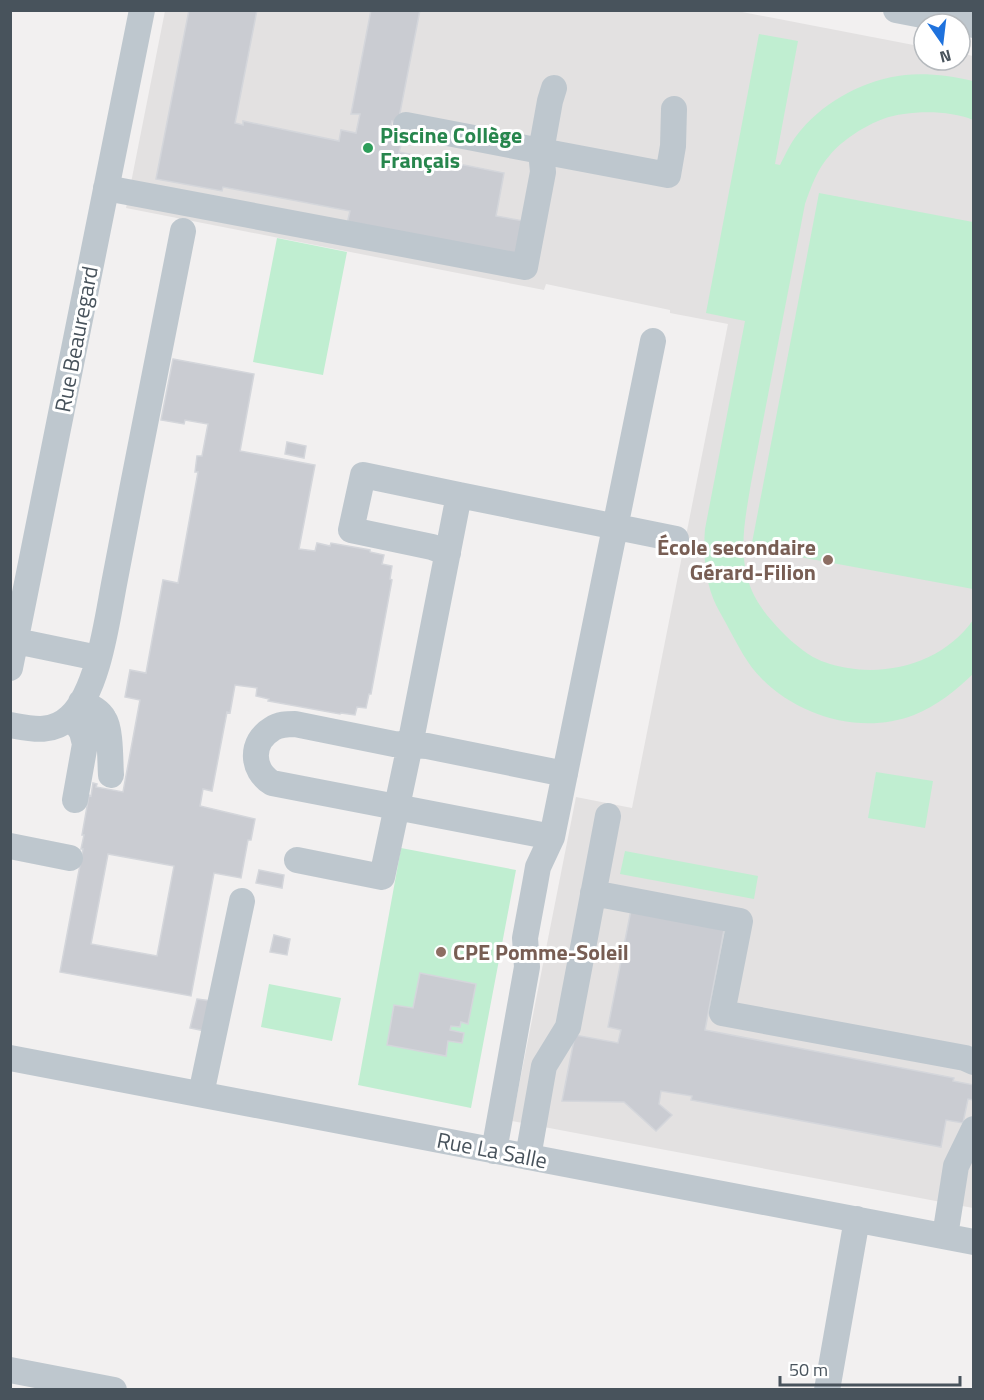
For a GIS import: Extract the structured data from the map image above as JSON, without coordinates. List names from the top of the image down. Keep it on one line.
{"streets":{"street":["Rue Beauregard","Rue La Salle"]},"places":["Piscine Collège Français","École secondaire Gérard-Filion","CPE Pomme-Soleil"],"scale_bar":"50 m","north":"bottom"}
